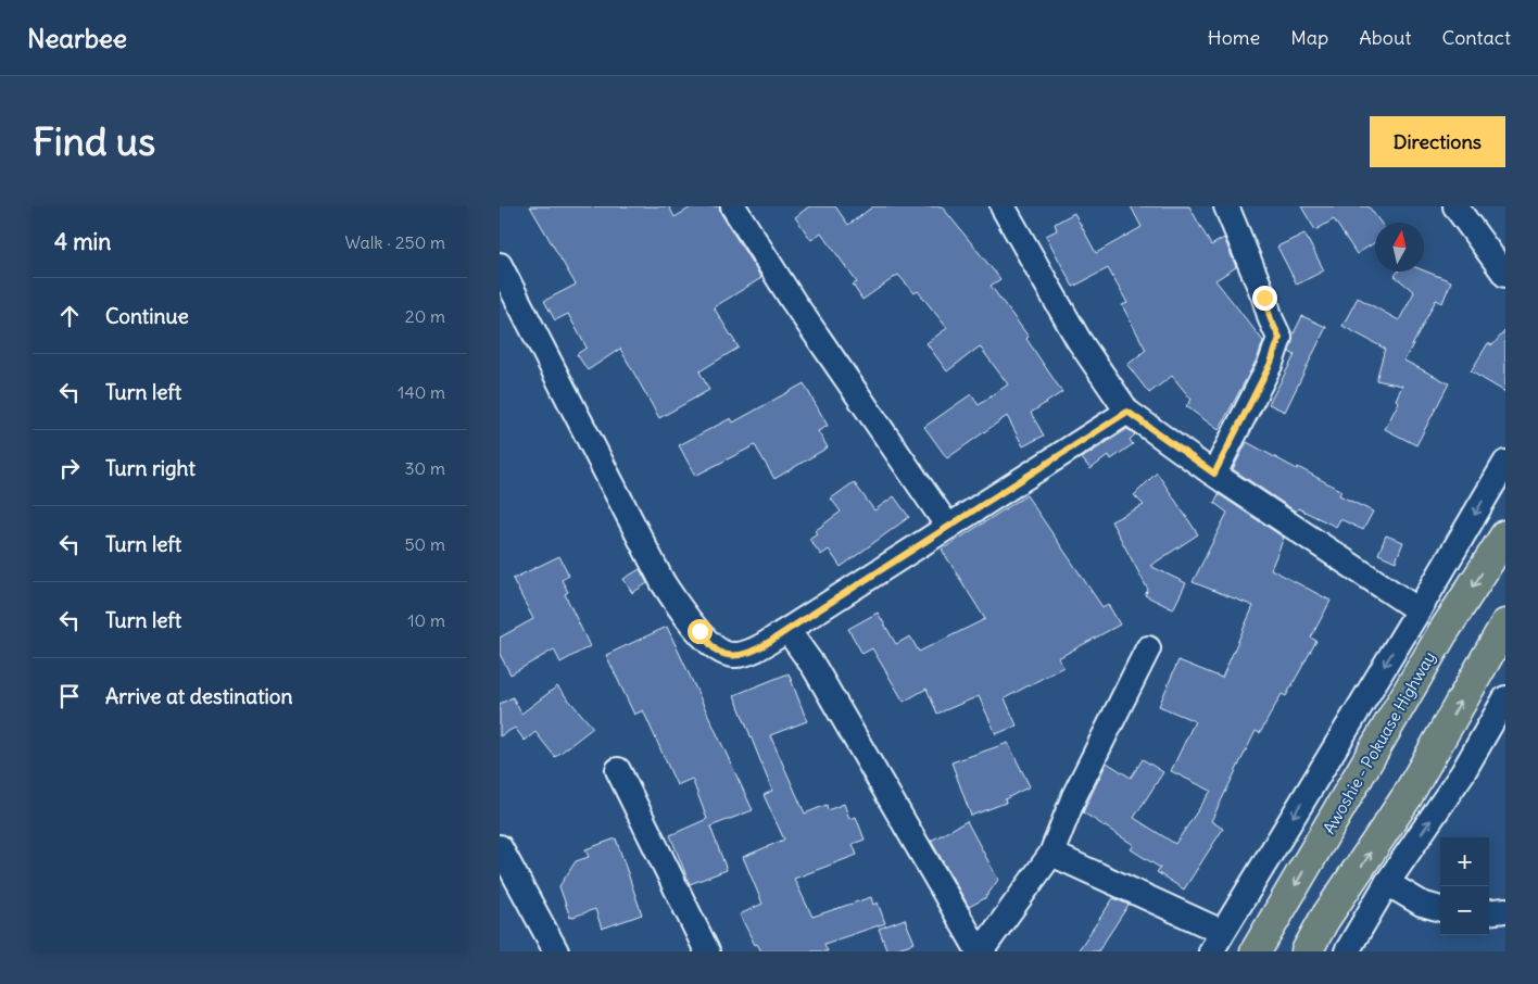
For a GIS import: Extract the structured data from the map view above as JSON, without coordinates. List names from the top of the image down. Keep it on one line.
{"streets":{"main road":["Awoshie - Pokuase Highway"]},"north":"top","page":{"header":"Nearbee","nav":["Home","Map","About","Contact"],"buttons":"Directions","title":"Find us","heading":["4 min","Walk · 250 m"],"list":[["Continue","20 m"],["Turn left","140 m"],["Turn right","30 m"],["Turn left","50 m"],["Turn left","10 m"],"Arrive at destination"],"map_buttons":["+","−"]}}
